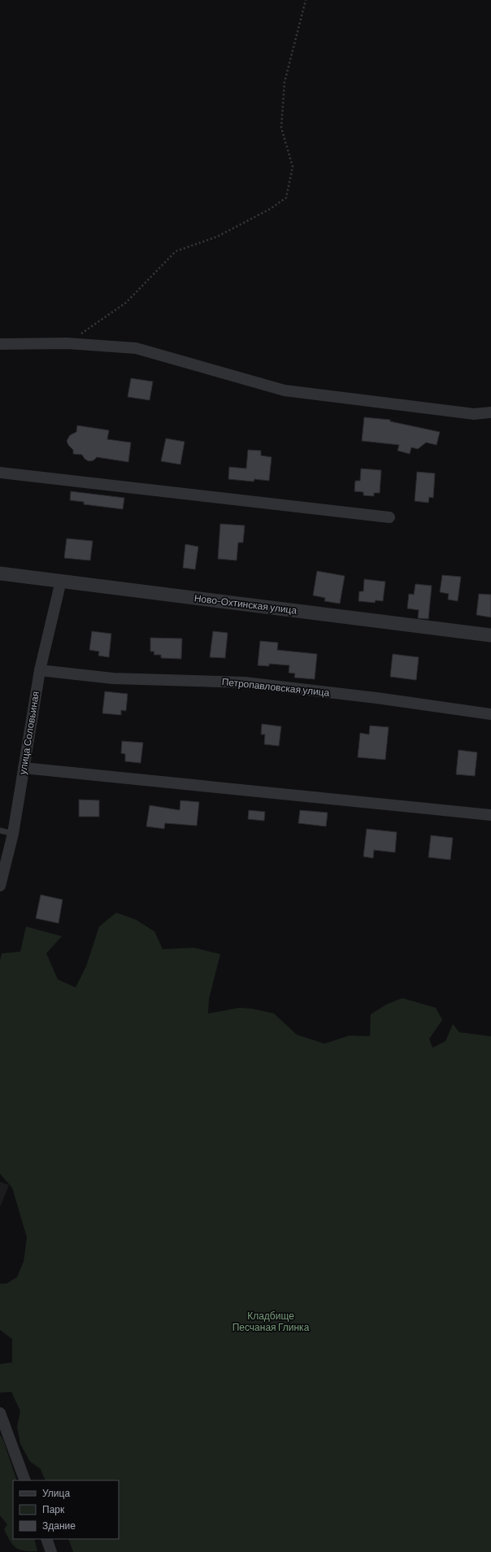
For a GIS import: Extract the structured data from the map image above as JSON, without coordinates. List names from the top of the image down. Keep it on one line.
{"streets":{"street":["Ново-Охтинская улица","Петропавловская улица","улица Соловьиная"]},"crossings":[["Ново-Охтинская улица","улица Соловьиная"],["Петропавловская улица","улица Соловьиная"]],"parks":["Кладбище Песчаная Глинка"],"legend":["Улица","Парк","Здание"]}
